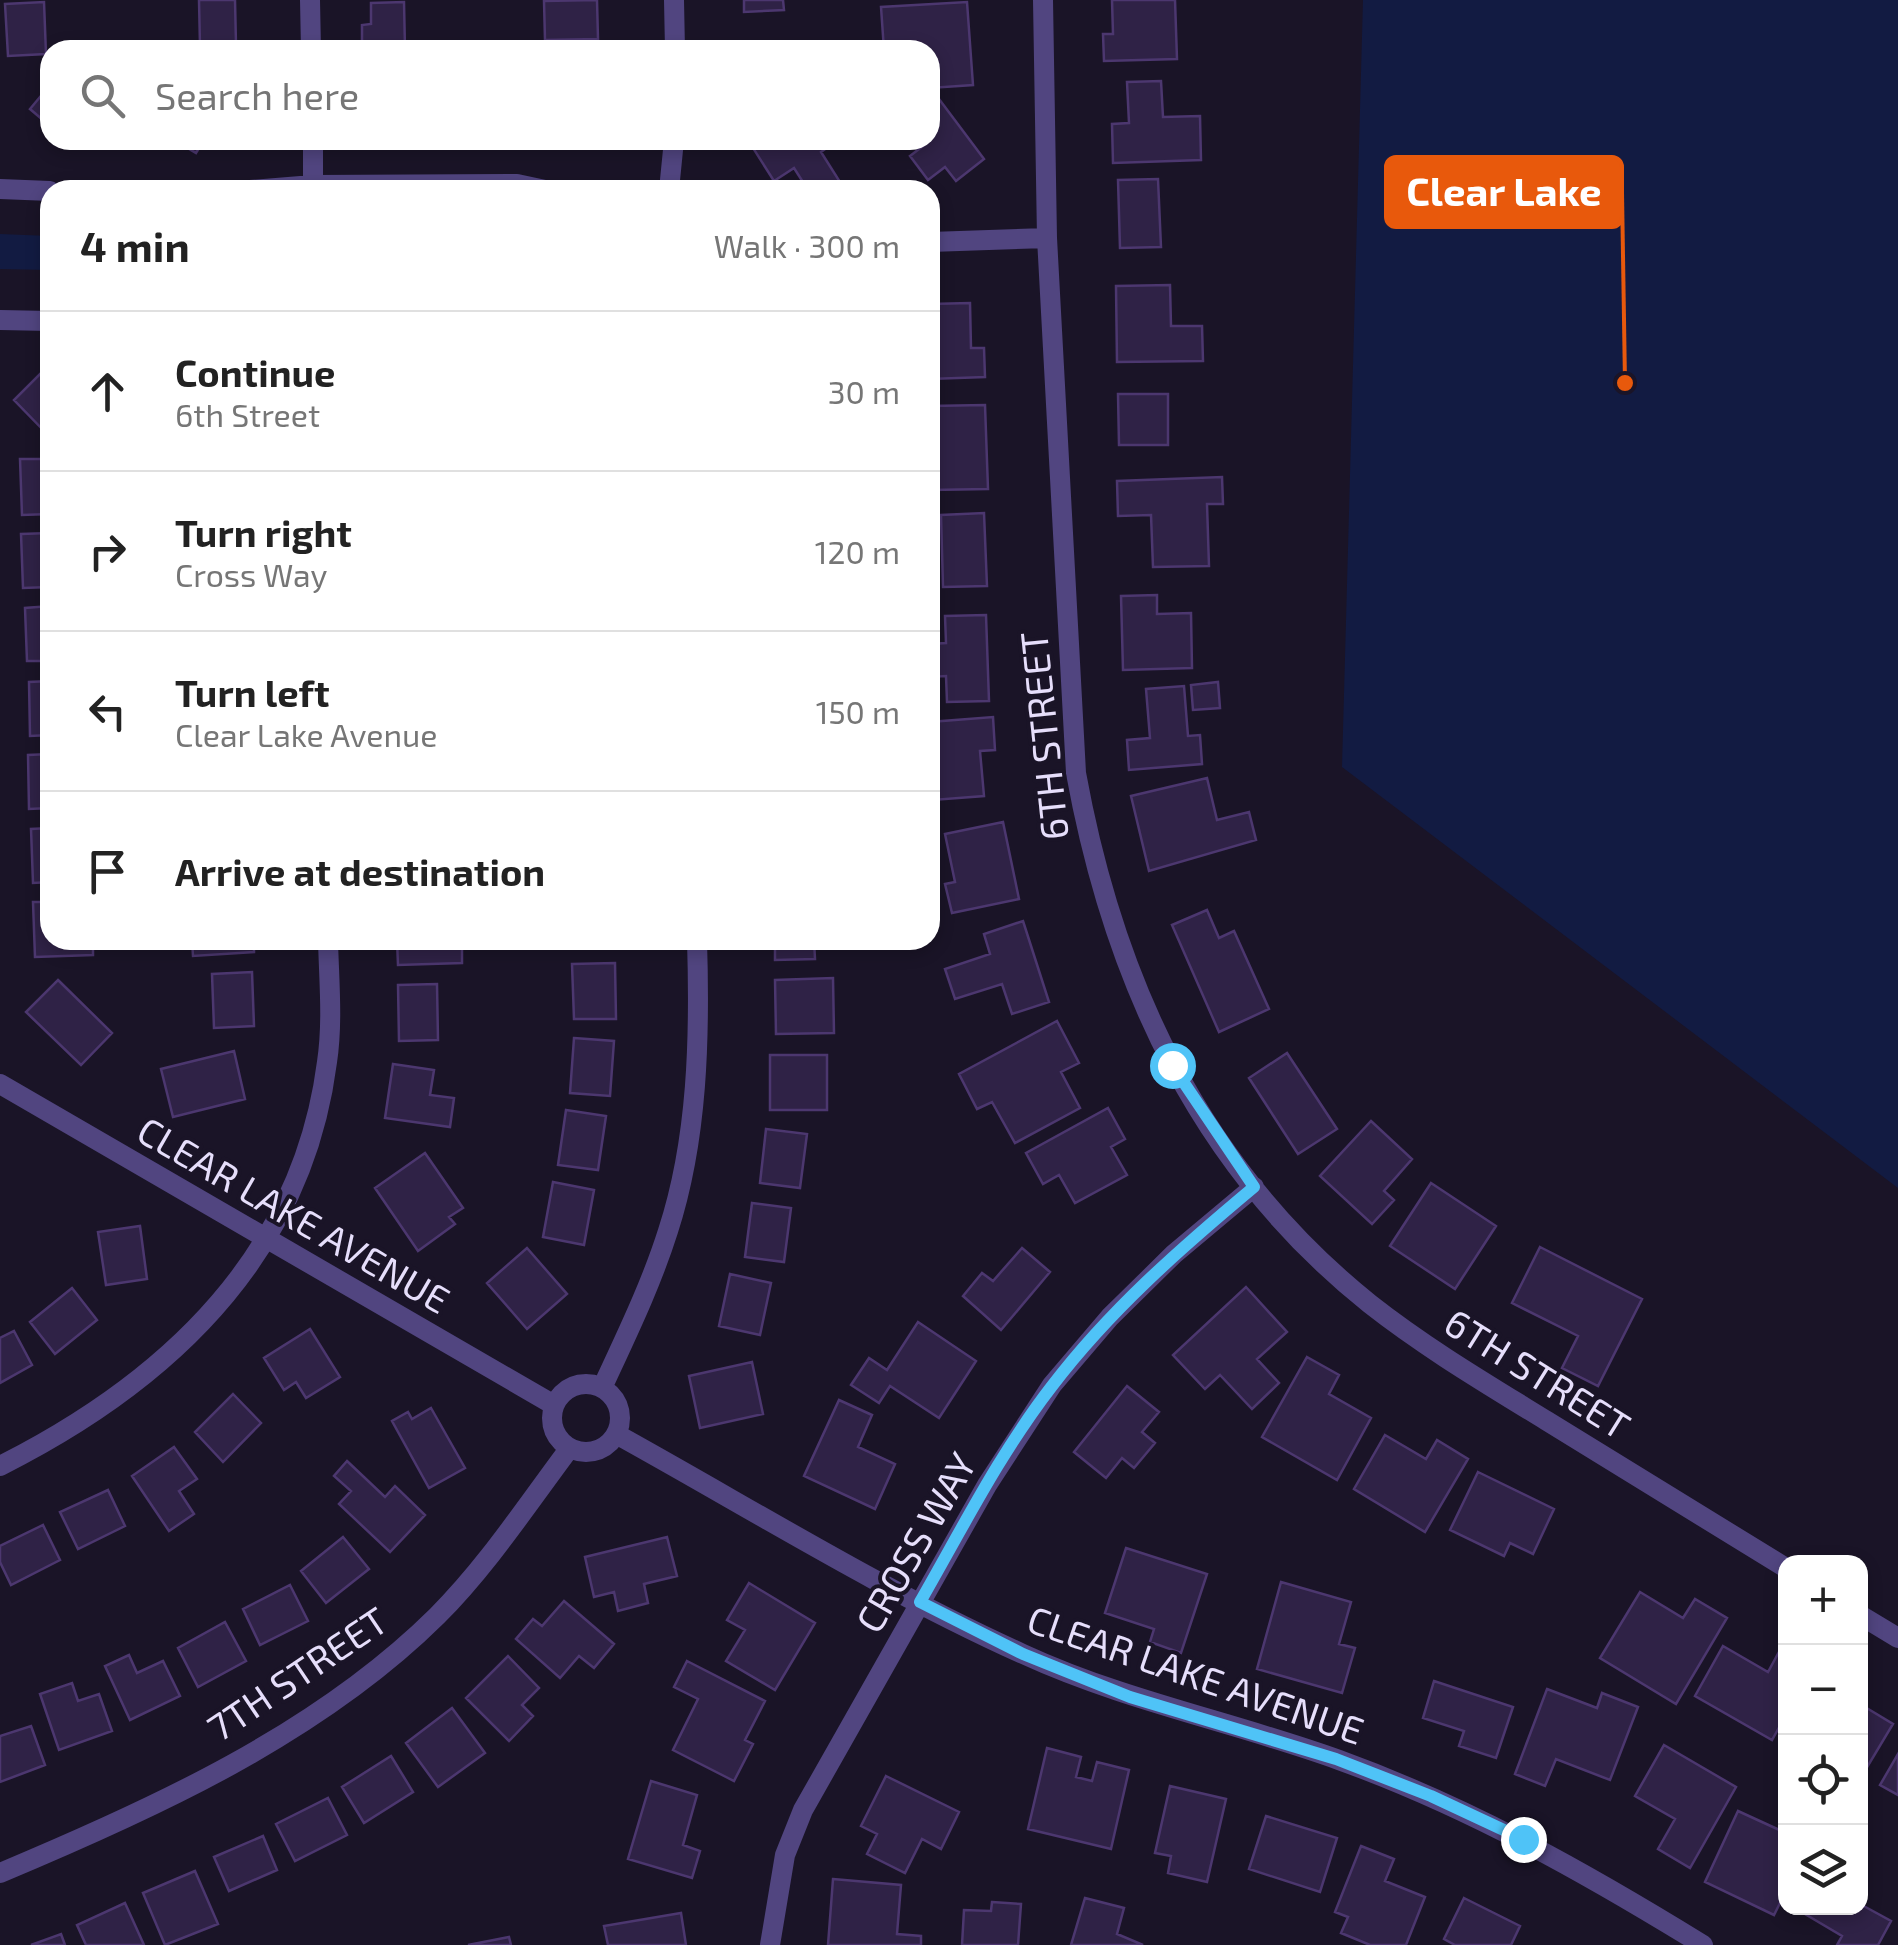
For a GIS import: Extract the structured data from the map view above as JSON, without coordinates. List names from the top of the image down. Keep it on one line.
{"streets":{"street":["6TH STREET","CLEAR LAKE AVENUE","CROSS WAY","7TH STREET"]},"crossings":[["6TH STREET","CROSS WAY"],["CLEAR LAKE AVENUE","CROSS WAY"],["CLEAR LAKE AVENUE","7TH STREET"]],"places":["Clear Lake"],"page":{"search":"Search here","heading":["4 min","Walk · 300 m"],"list":[["Continue","6th Street","30 m"],["Turn right","Cross Way","120 m"],["Turn left","Clear Lake Avenue","150 m"],"Arrive at destination"],"map_buttons":["+","−"]}}
